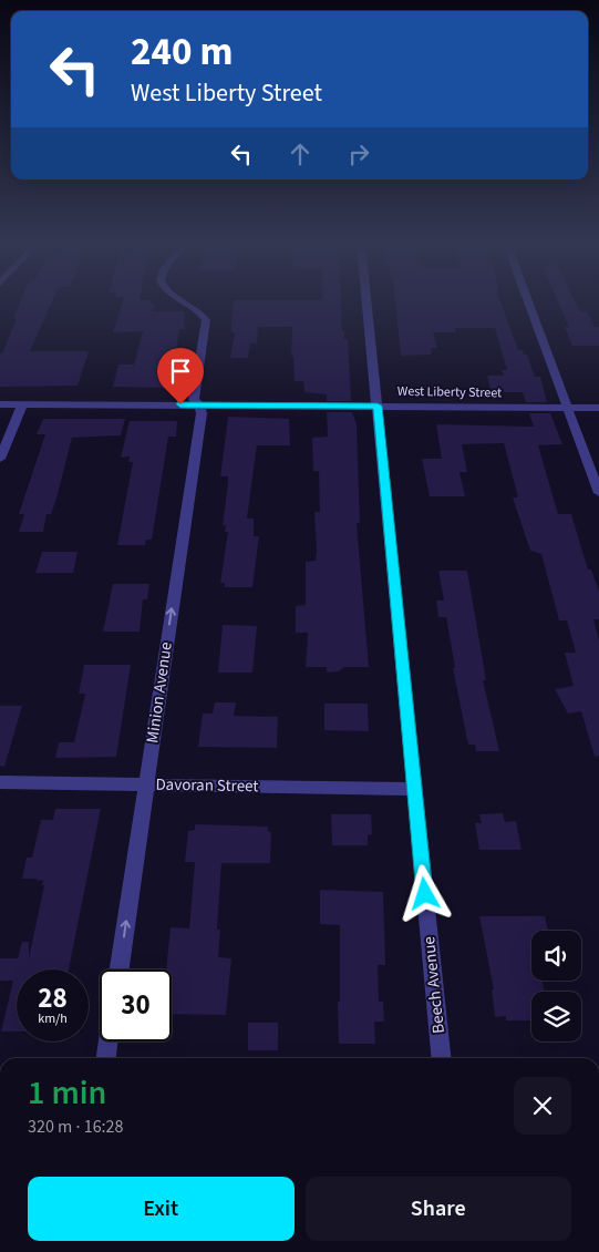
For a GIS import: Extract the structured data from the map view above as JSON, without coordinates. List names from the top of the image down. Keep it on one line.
{"streets":{"street":["West Liberty Street","Minion Avenue","Davoran Street","Beech Avenue"]},"crossings":[["West Liberty Street","Minion Avenue"],["West Liberty Street","Beech Avenue"],["Minion Avenue","Davoran Street"],["Davoran Street","Beech Avenue"]],"one_way":["Minion Avenue"],"page":{"turn":["240 m","West Liberty Street"],"speed":"28 km/h","limit":"30","heading":["1 min","320 m · 16:28"],"buttons":["Exit","Share"]}}
